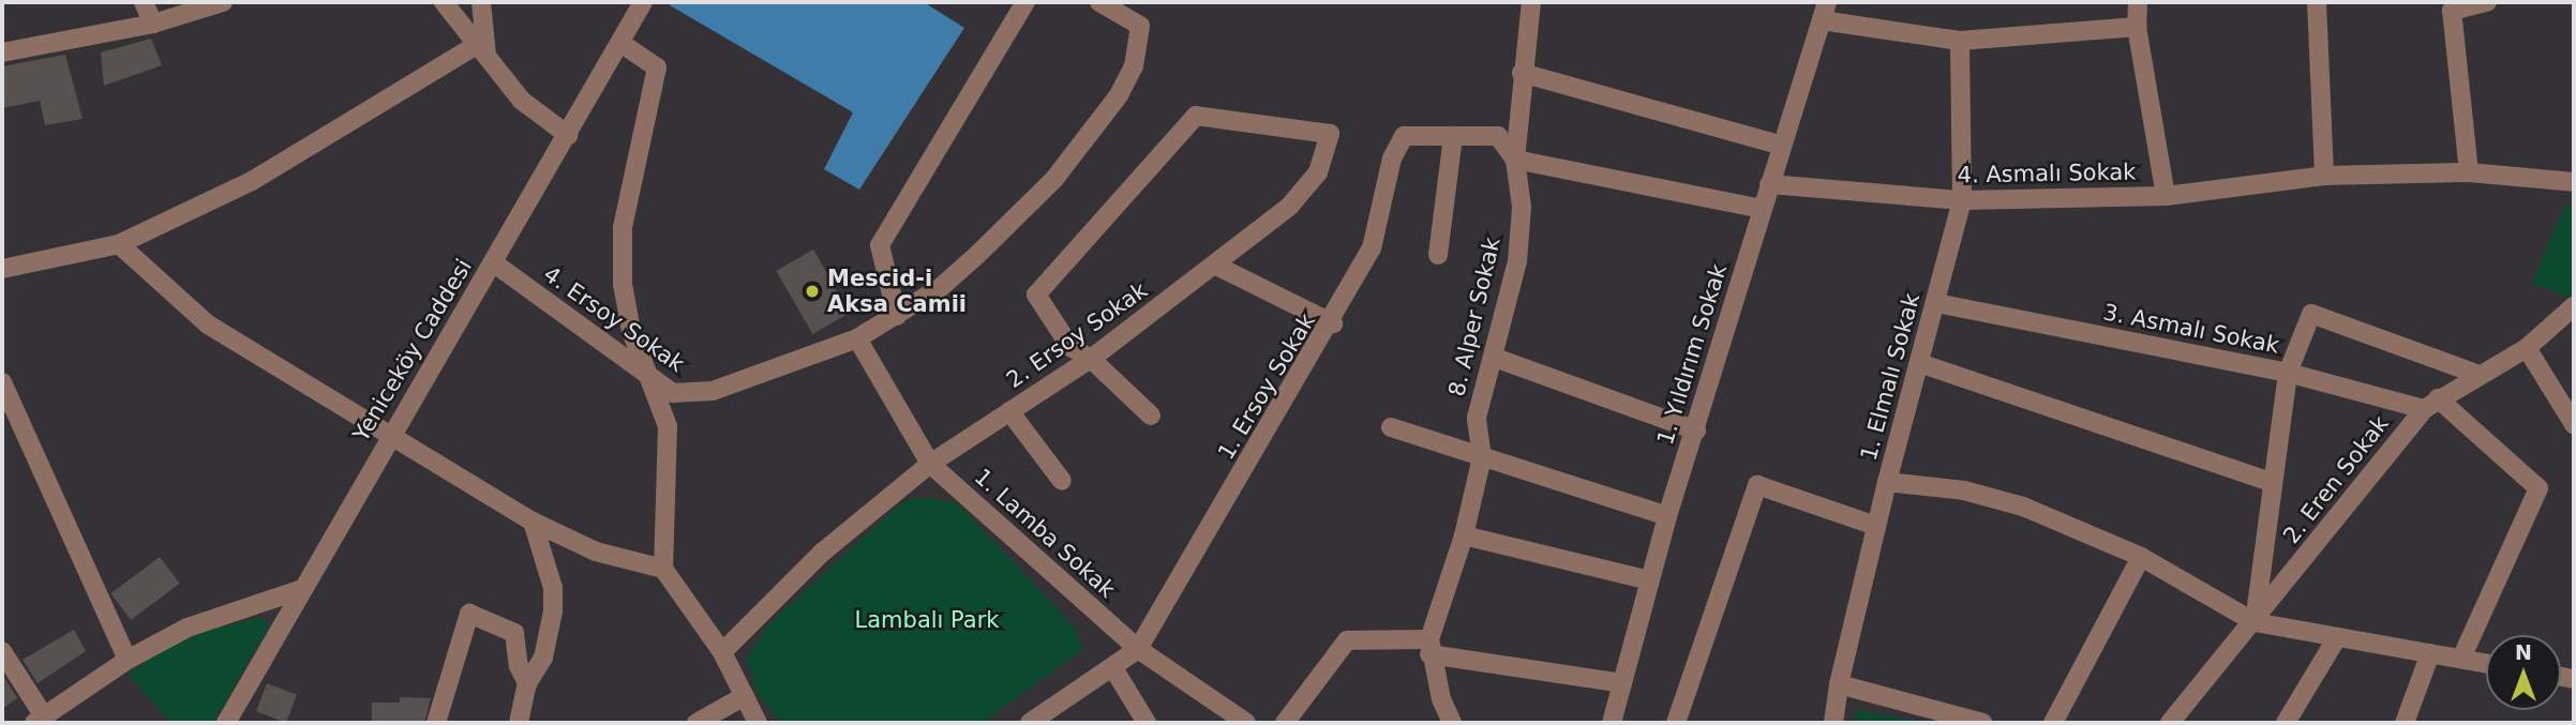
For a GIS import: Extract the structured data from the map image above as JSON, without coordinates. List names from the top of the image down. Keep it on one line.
{"streets":{"street":["4. Asmalı Sokak","8. Alper Sokak","4. Ersoy Sokak","3. Asmalı Sokak","2. Ersoy Sokak","Yeniceköy Caddesi","1. Yıldırım Sokak","1. Elmalı Sokak","1. Ersoy Sokak","2. Eren Sokak","1. Lamba Sokak"]},"crossings":[["4. Asmalı Sokak","1. Yıldırım Sokak"],["4. Asmalı Sokak","1. Elmalı Sokak"],["4. Ersoy Sokak","Yeniceköy Caddesi"],["4. Ersoy Sokak","1. Lamba Sokak"],["3. Asmalı Sokak","1. Elmalı Sokak"],["3. Asmalı Sokak","2. Eren Sokak"],["2. Ersoy Sokak","1. Lamba Sokak"],["1. Ersoy Sokak","1. Lamba Sokak"]],"parks":["Lambalı Park"],"places":["Mescid-i Aksa Camii"],"north":"top"}
